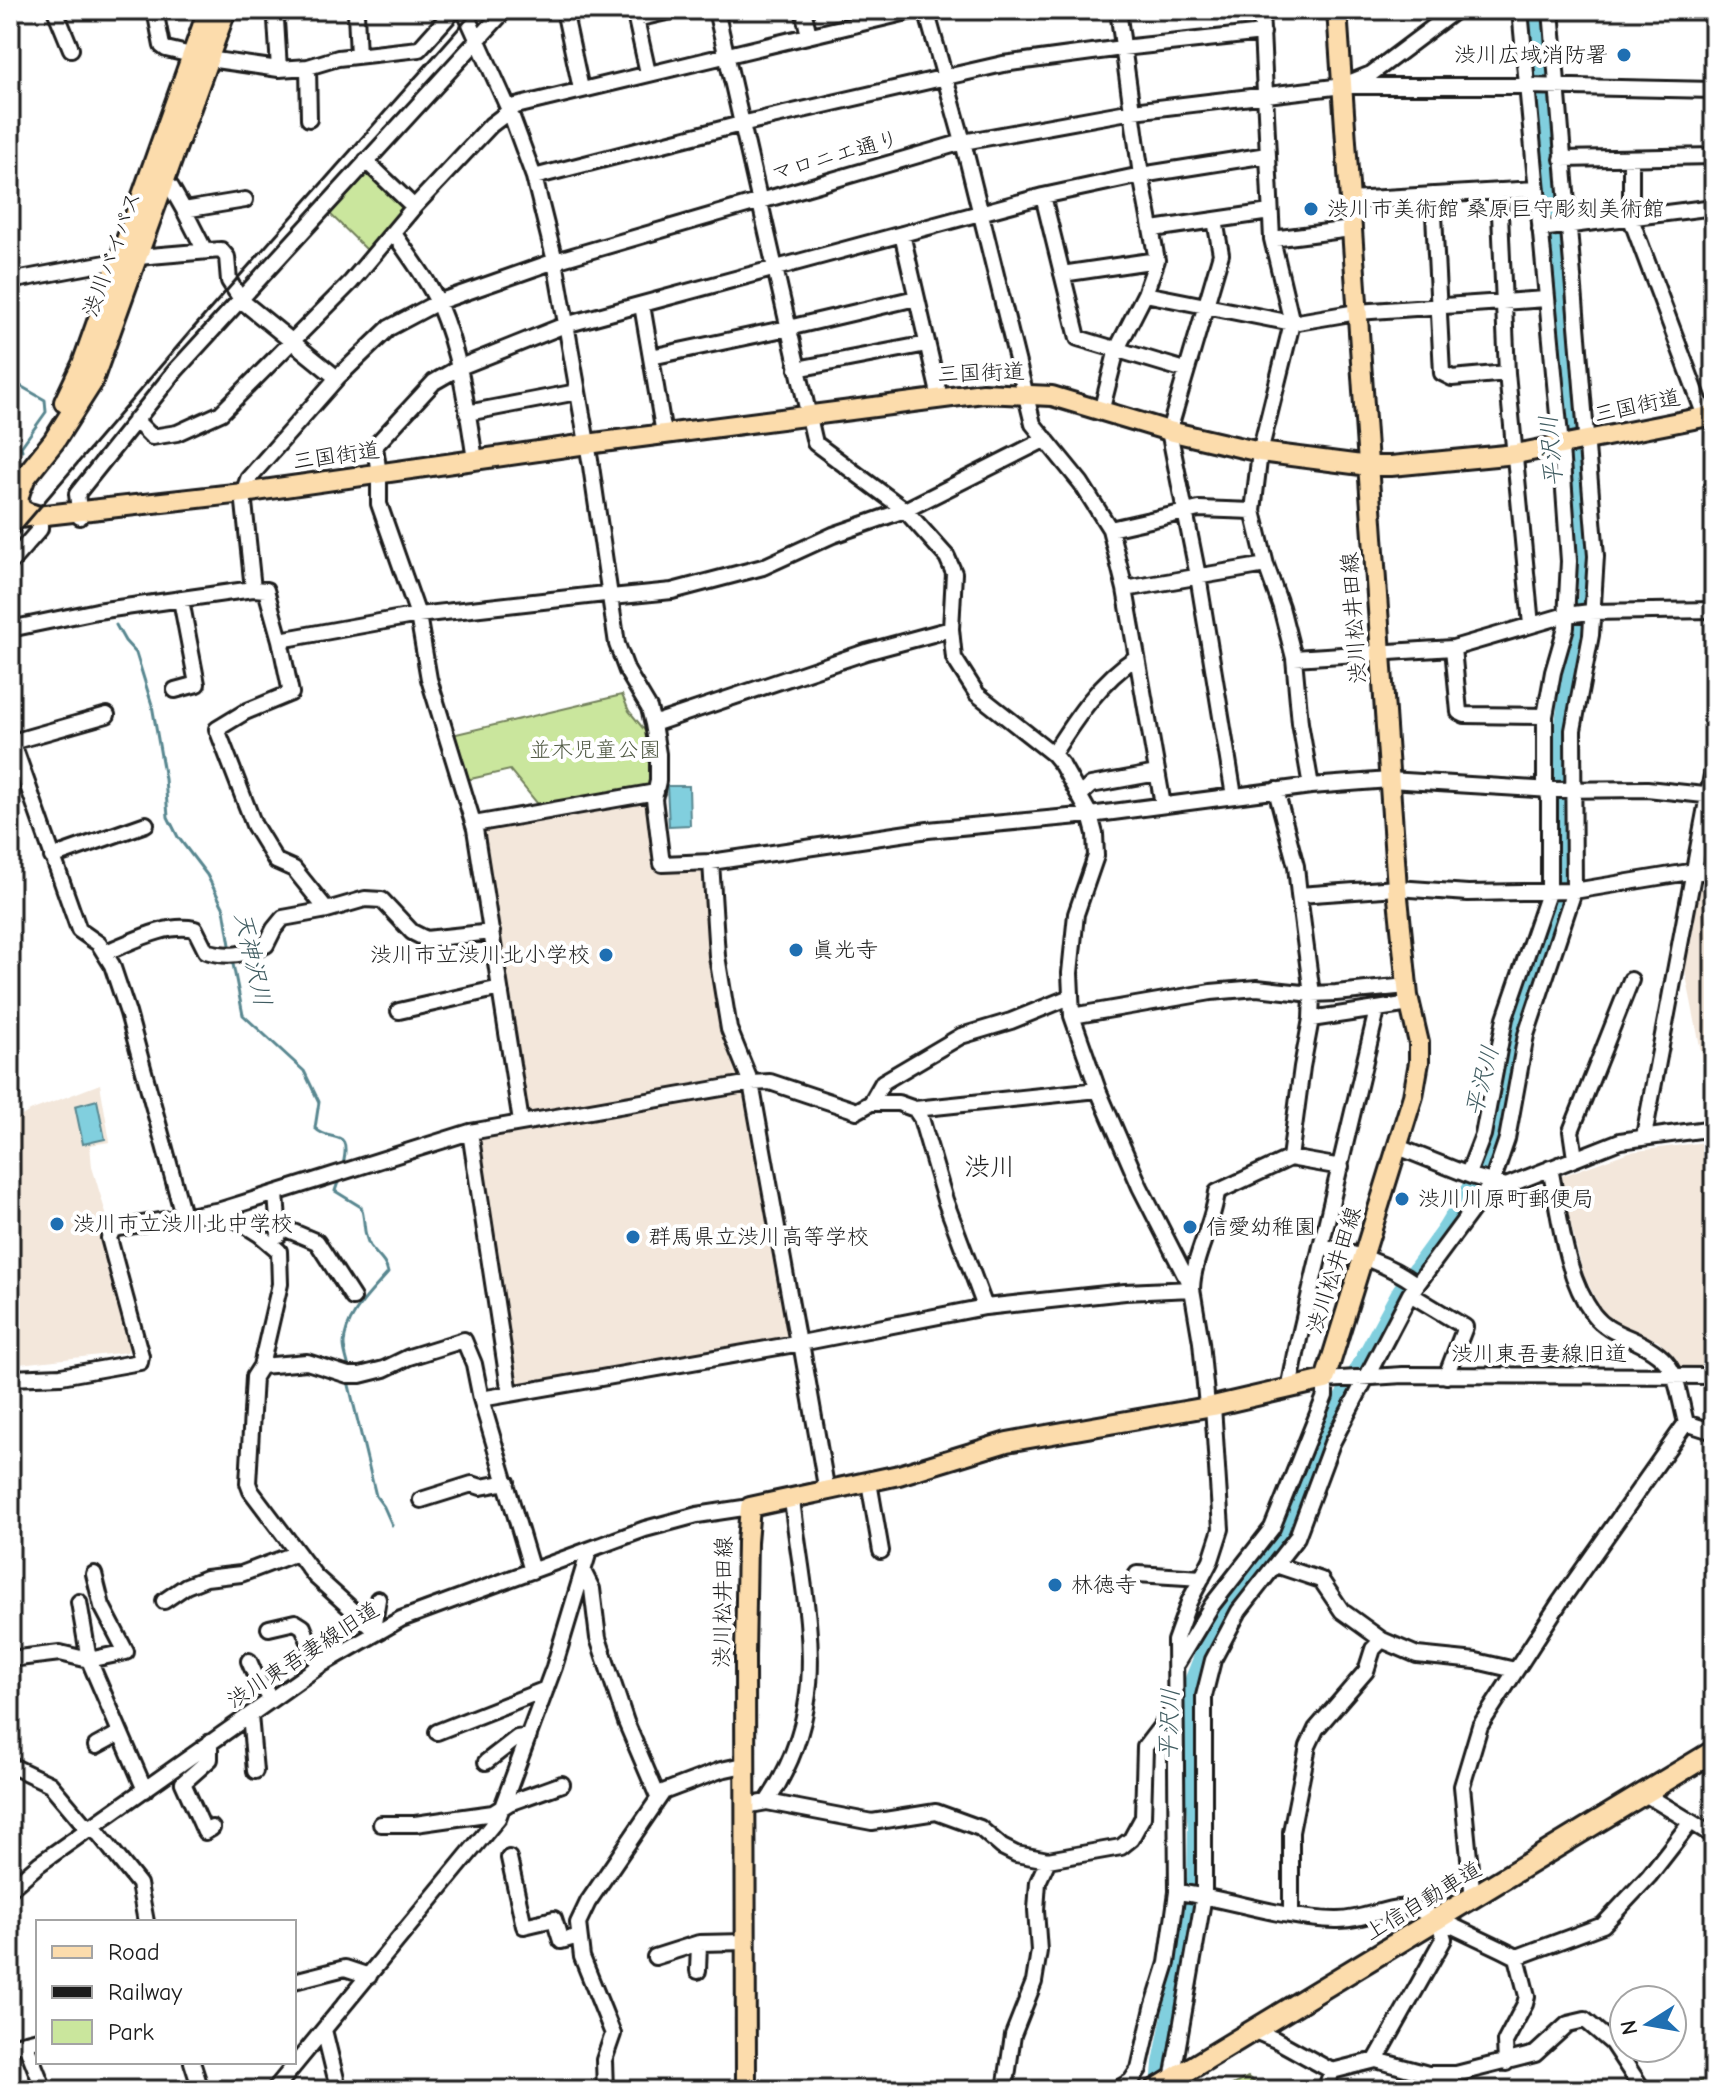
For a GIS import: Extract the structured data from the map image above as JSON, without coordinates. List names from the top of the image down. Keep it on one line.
{"streets":{"highway":["渋川バイパス","上信自動車道"],"main road":["三国街道","渋川松井田線"],"street":["マロニエ通り","渋川東吾妻線旧道"]},"crossings":[["マロニエ通り","三国街道"],["マロニエ通り","渋川松井田線"],["三国街道","渋川松井田線"],["渋川松井田線","渋川東吾妻線旧道"]],"districts":["渋川"],"water":["平沢川","天神沢川"],"parks":["並木児童公園"],"places":["渋川広域消防署","渋川市美術館 桑原巨守彫刻美術館","眞光寺","渋川市立渋川北小学校","渋川川原町郵便局","渋川市立渋川北中学校","信愛幼稚園","群馬県立渋川高等学校","林徳寺"],"legend":["Road","Railway","Park"],"north":"left"}
